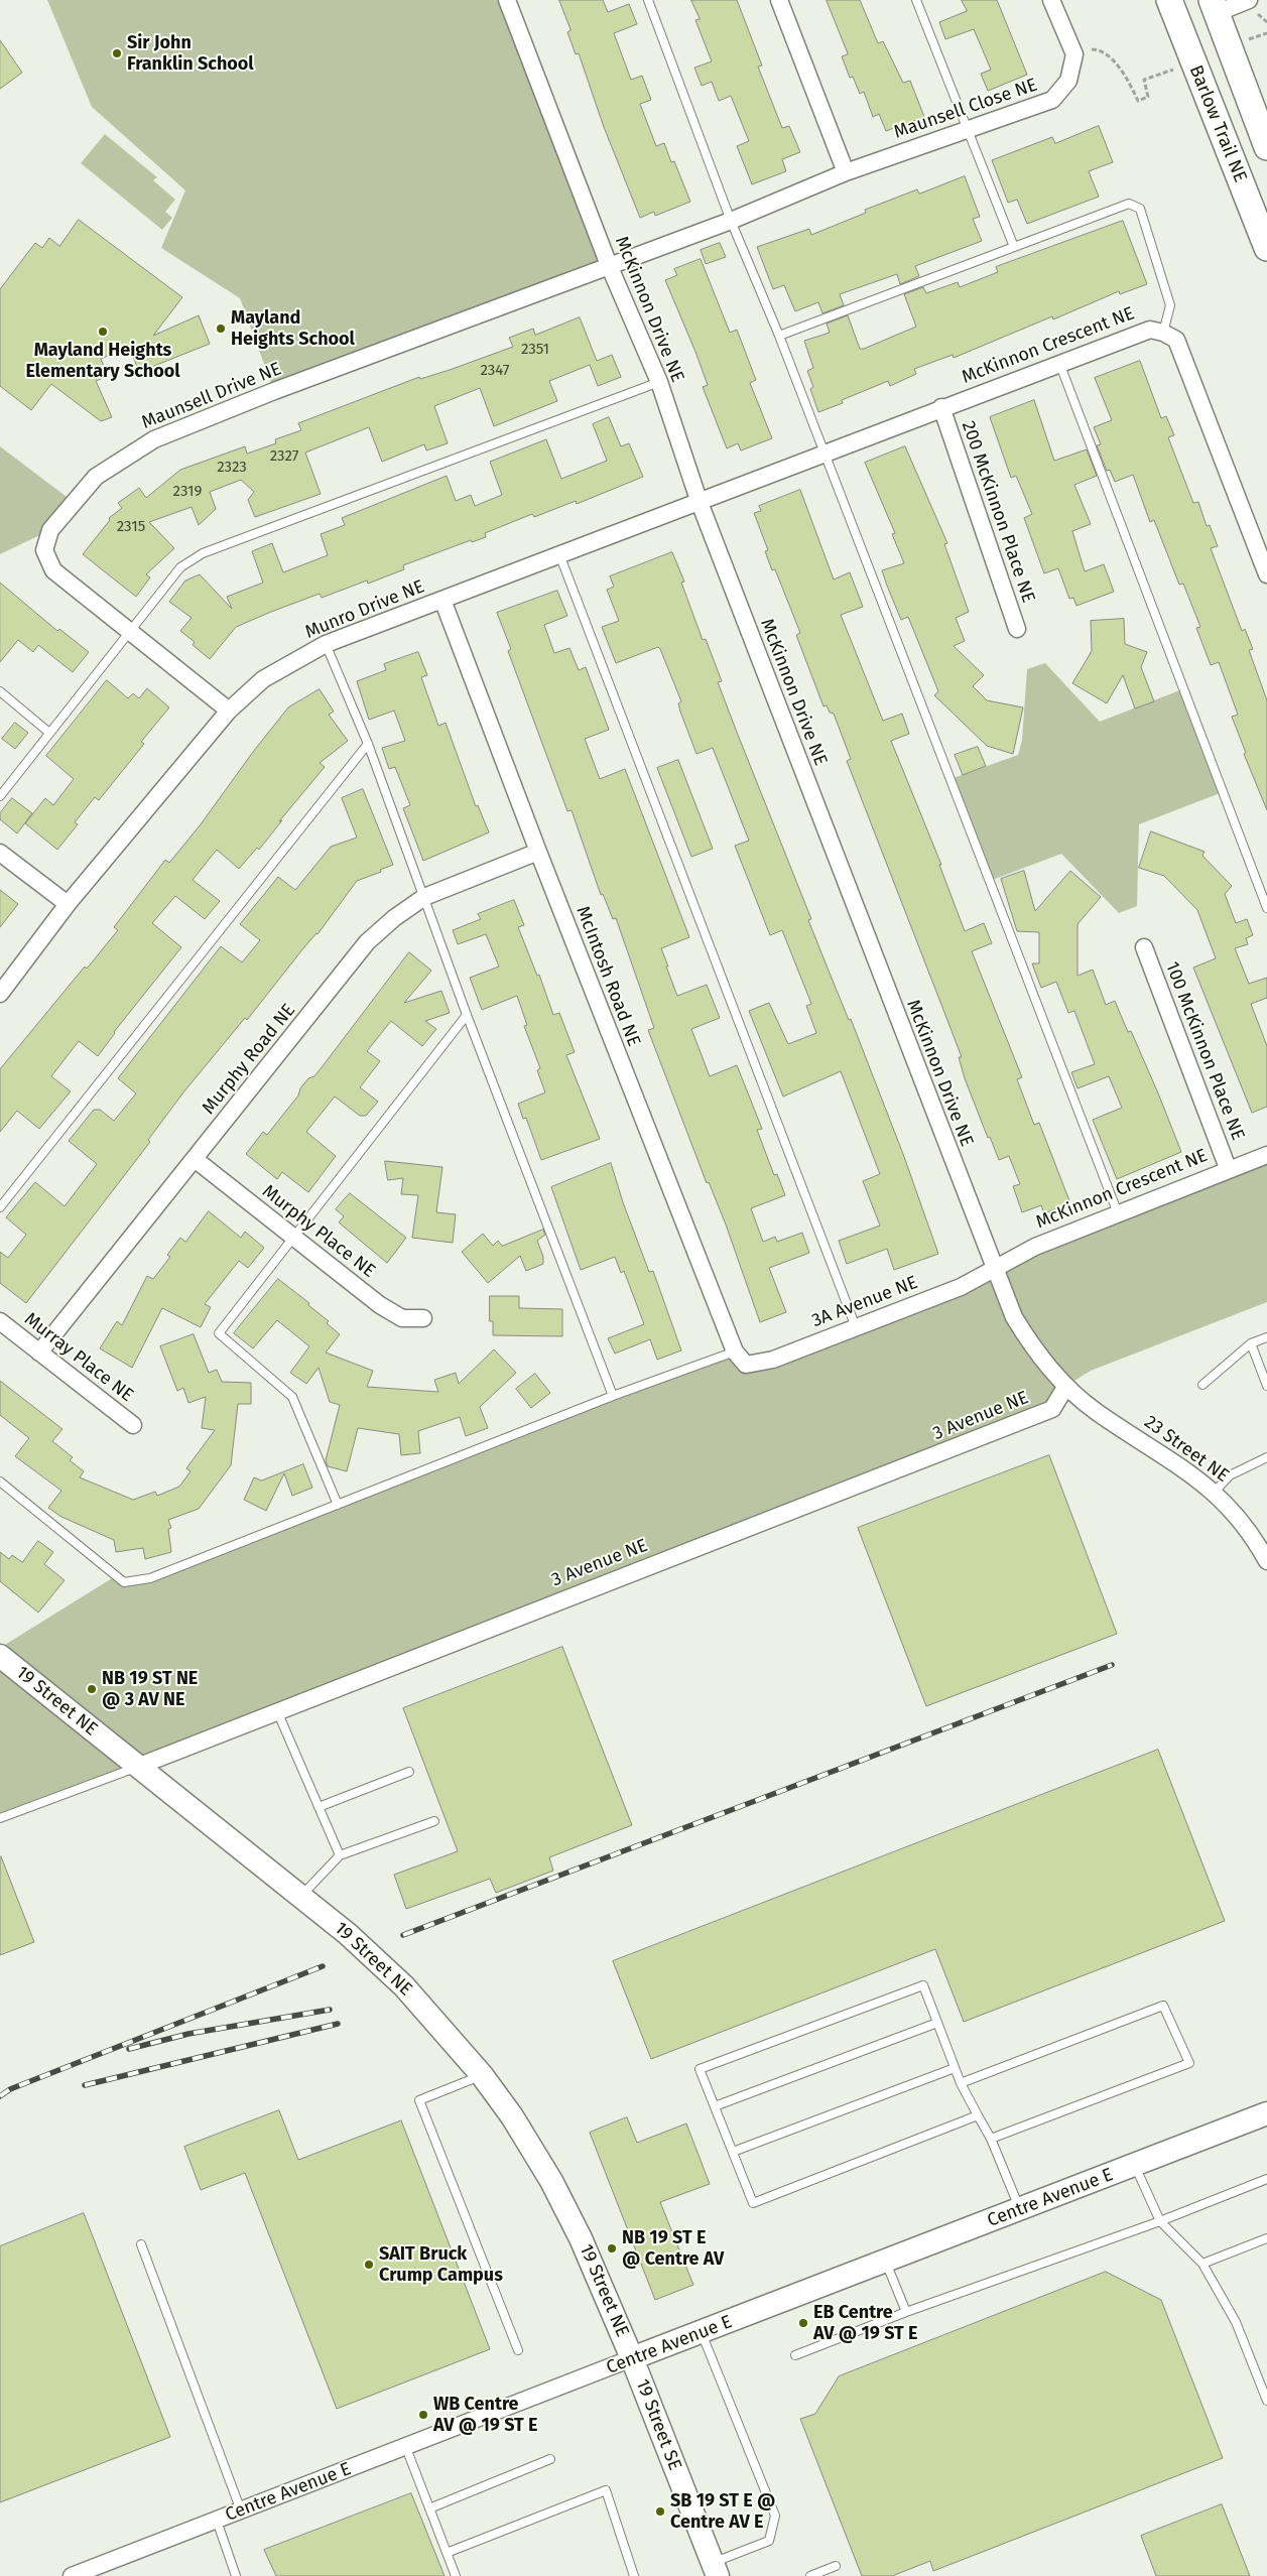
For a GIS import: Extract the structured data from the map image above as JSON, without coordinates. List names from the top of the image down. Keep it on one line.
{"streets":{"main road":["Barlow Trail NE"],"street":["Maunsell Close NE","McKinnon Drive NE","McKinnon Crescent NE","Maunsell Drive NE","200 McKinnon Place NE","Munro Drive NE","McIntosh Road NE","100 McKinnon Place NE","Murphy Road NE","Murphy Place NE","3A Avenue NE","Murray Place NE","3 Avenue NE","23 Street NE","19 Street NE","Centre Avenue E","19 Street SE"]},"crossings":[["Maunsell Close NE","McKinnon Drive NE"],["Maunsell Close NE","Maunsell Drive NE"],["McKinnon Drive NE","McKinnon Crescent NE"],["McKinnon Drive NE","Maunsell Drive NE"],["McKinnon Drive NE","Munro Drive NE"],["McKinnon Drive NE","3A Avenue NE"],["McKinnon Drive NE","3 Avenue NE"],["McKinnon Drive NE","23 Street NE"],["McKinnon Crescent NE","200 McKinnon Place NE"],["McKinnon Crescent NE","Munro Drive NE"],["McKinnon Crescent NE","100 McKinnon Place NE"],["McKinnon Crescent NE","3A Avenue NE"],["Maunsell Drive NE","Munro Drive NE"],["Munro Drive NE","McIntosh Road NE"],["McIntosh Road NE","Murphy Road NE"],["McIntosh Road NE","3A Avenue NE"],["Murphy Road NE","Murphy Place NE"],["Murphy Road NE","Murray Place NE"],["3 Avenue NE","23 Street NE"],["3 Avenue NE","19 Street NE"],["19 Street NE","Centre Avenue E"],["19 Street NE","19 Street SE"],["Centre Avenue E","19 Street SE"]],"places":["Sir John Franklin School","Mayland Heights School","Mayland Heights Elementary School","NB 19 ST NE @ 3 AV NE","NB 19 ST E @ Centre AV","SAIT Bruck Crump Campus","EB Centre AV @ 19 ST E","WB Centre AV @ 19 ST E","SB 19 ST E @ Centre AV E"],"house_numbers":["2351","2347","2327","2323","2319","2315"]}
